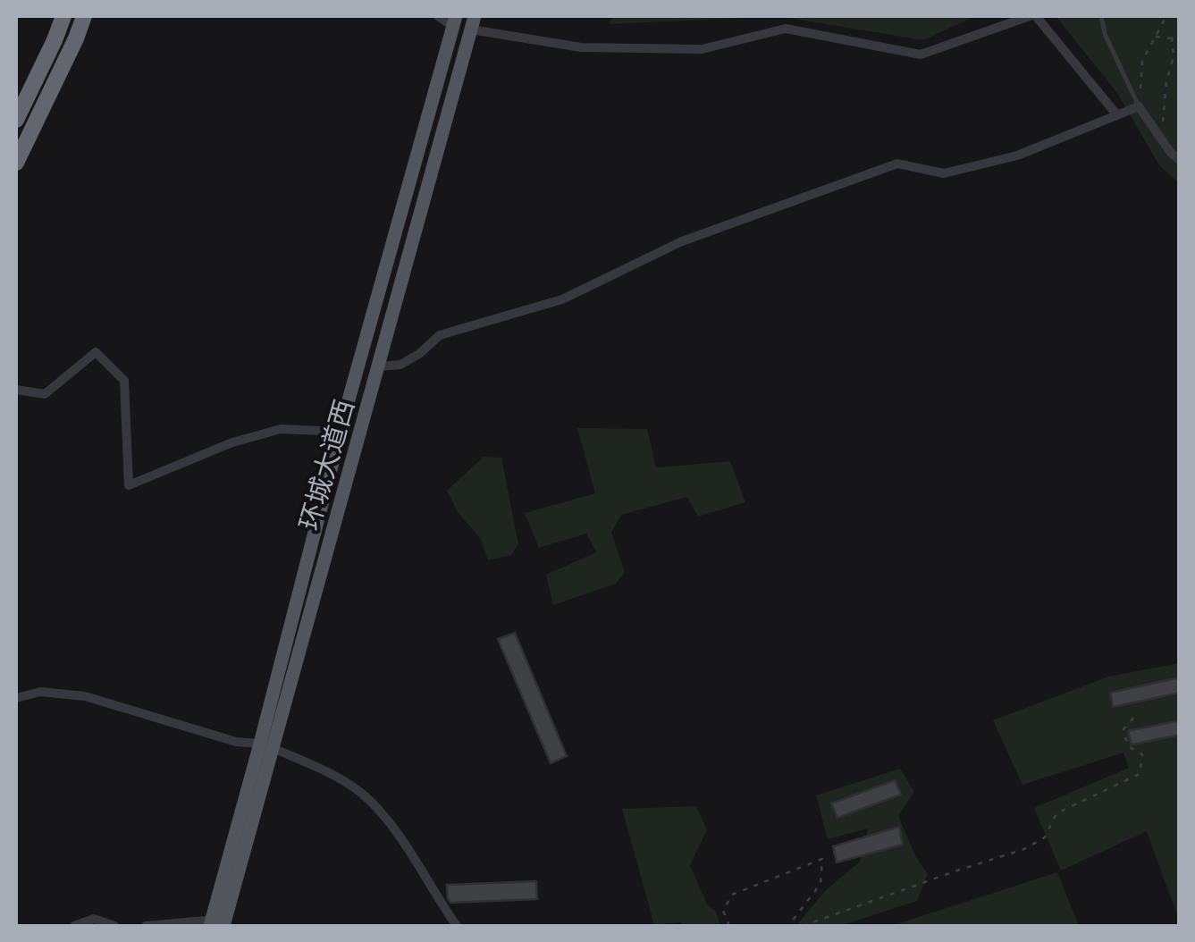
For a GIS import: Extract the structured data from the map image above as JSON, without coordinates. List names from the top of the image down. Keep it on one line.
{"streets":{"main road":["环城大道西"]}}
